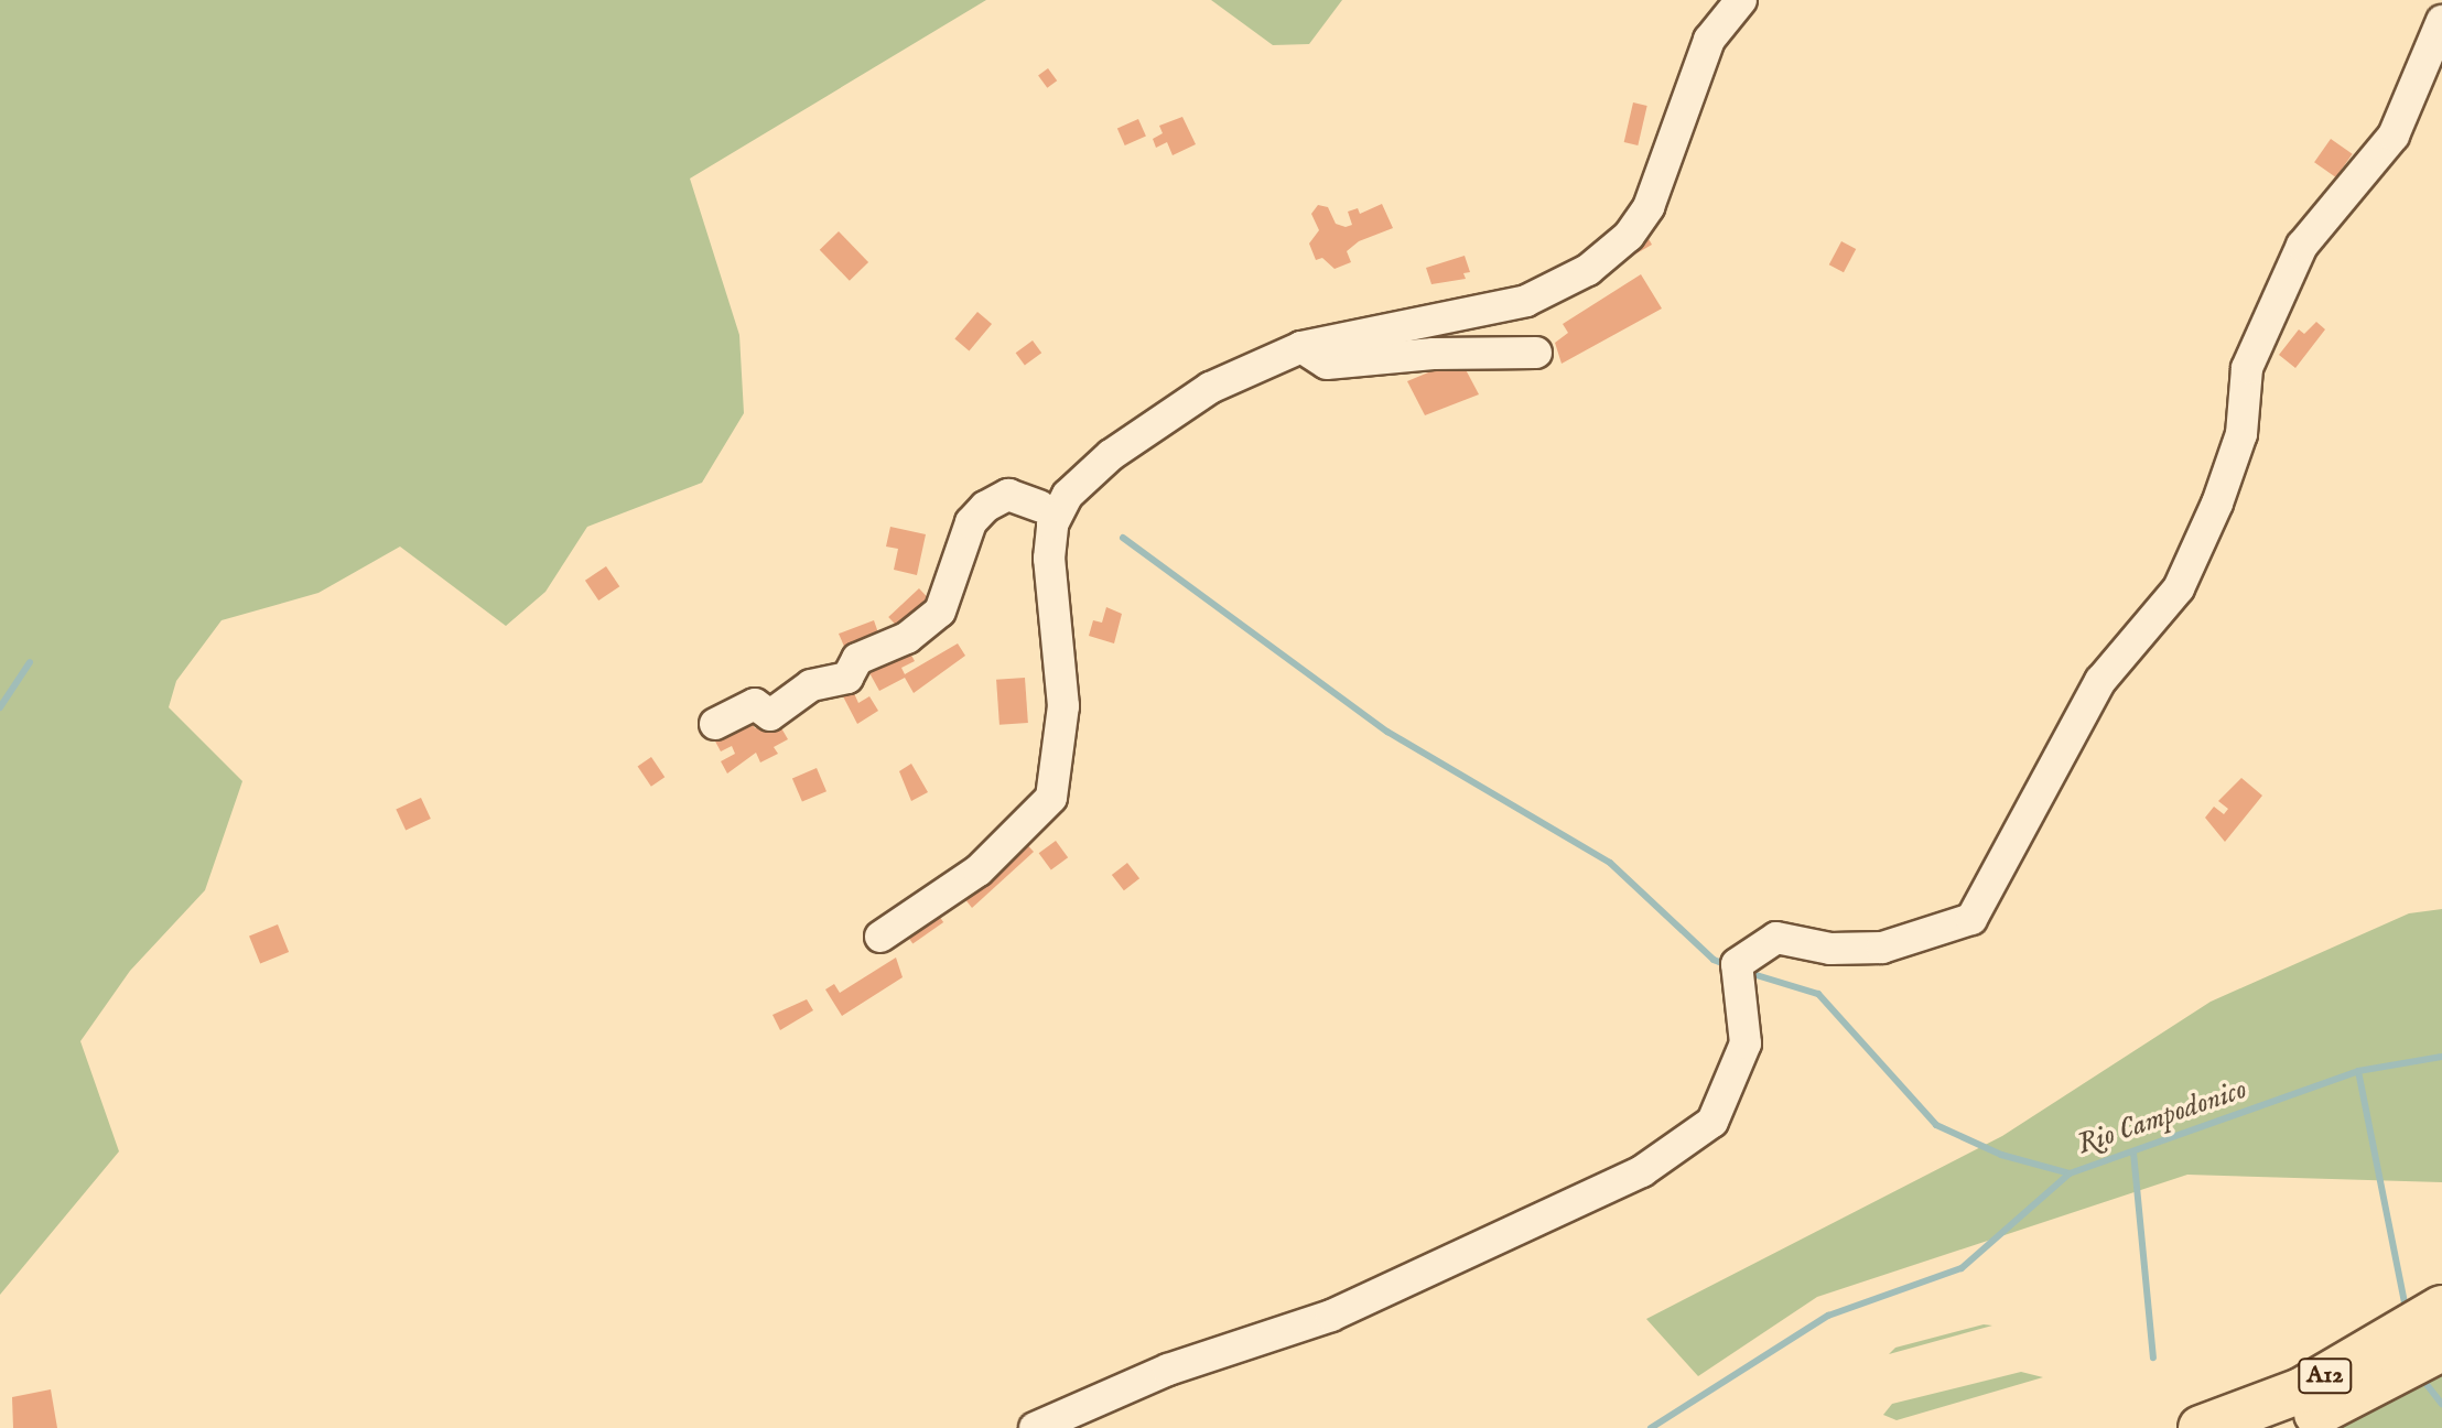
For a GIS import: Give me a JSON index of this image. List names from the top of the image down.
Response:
{
  "streets": {
    "highway": ["A12"]
  },
  "water": ["Rio Campodonico"]
}
